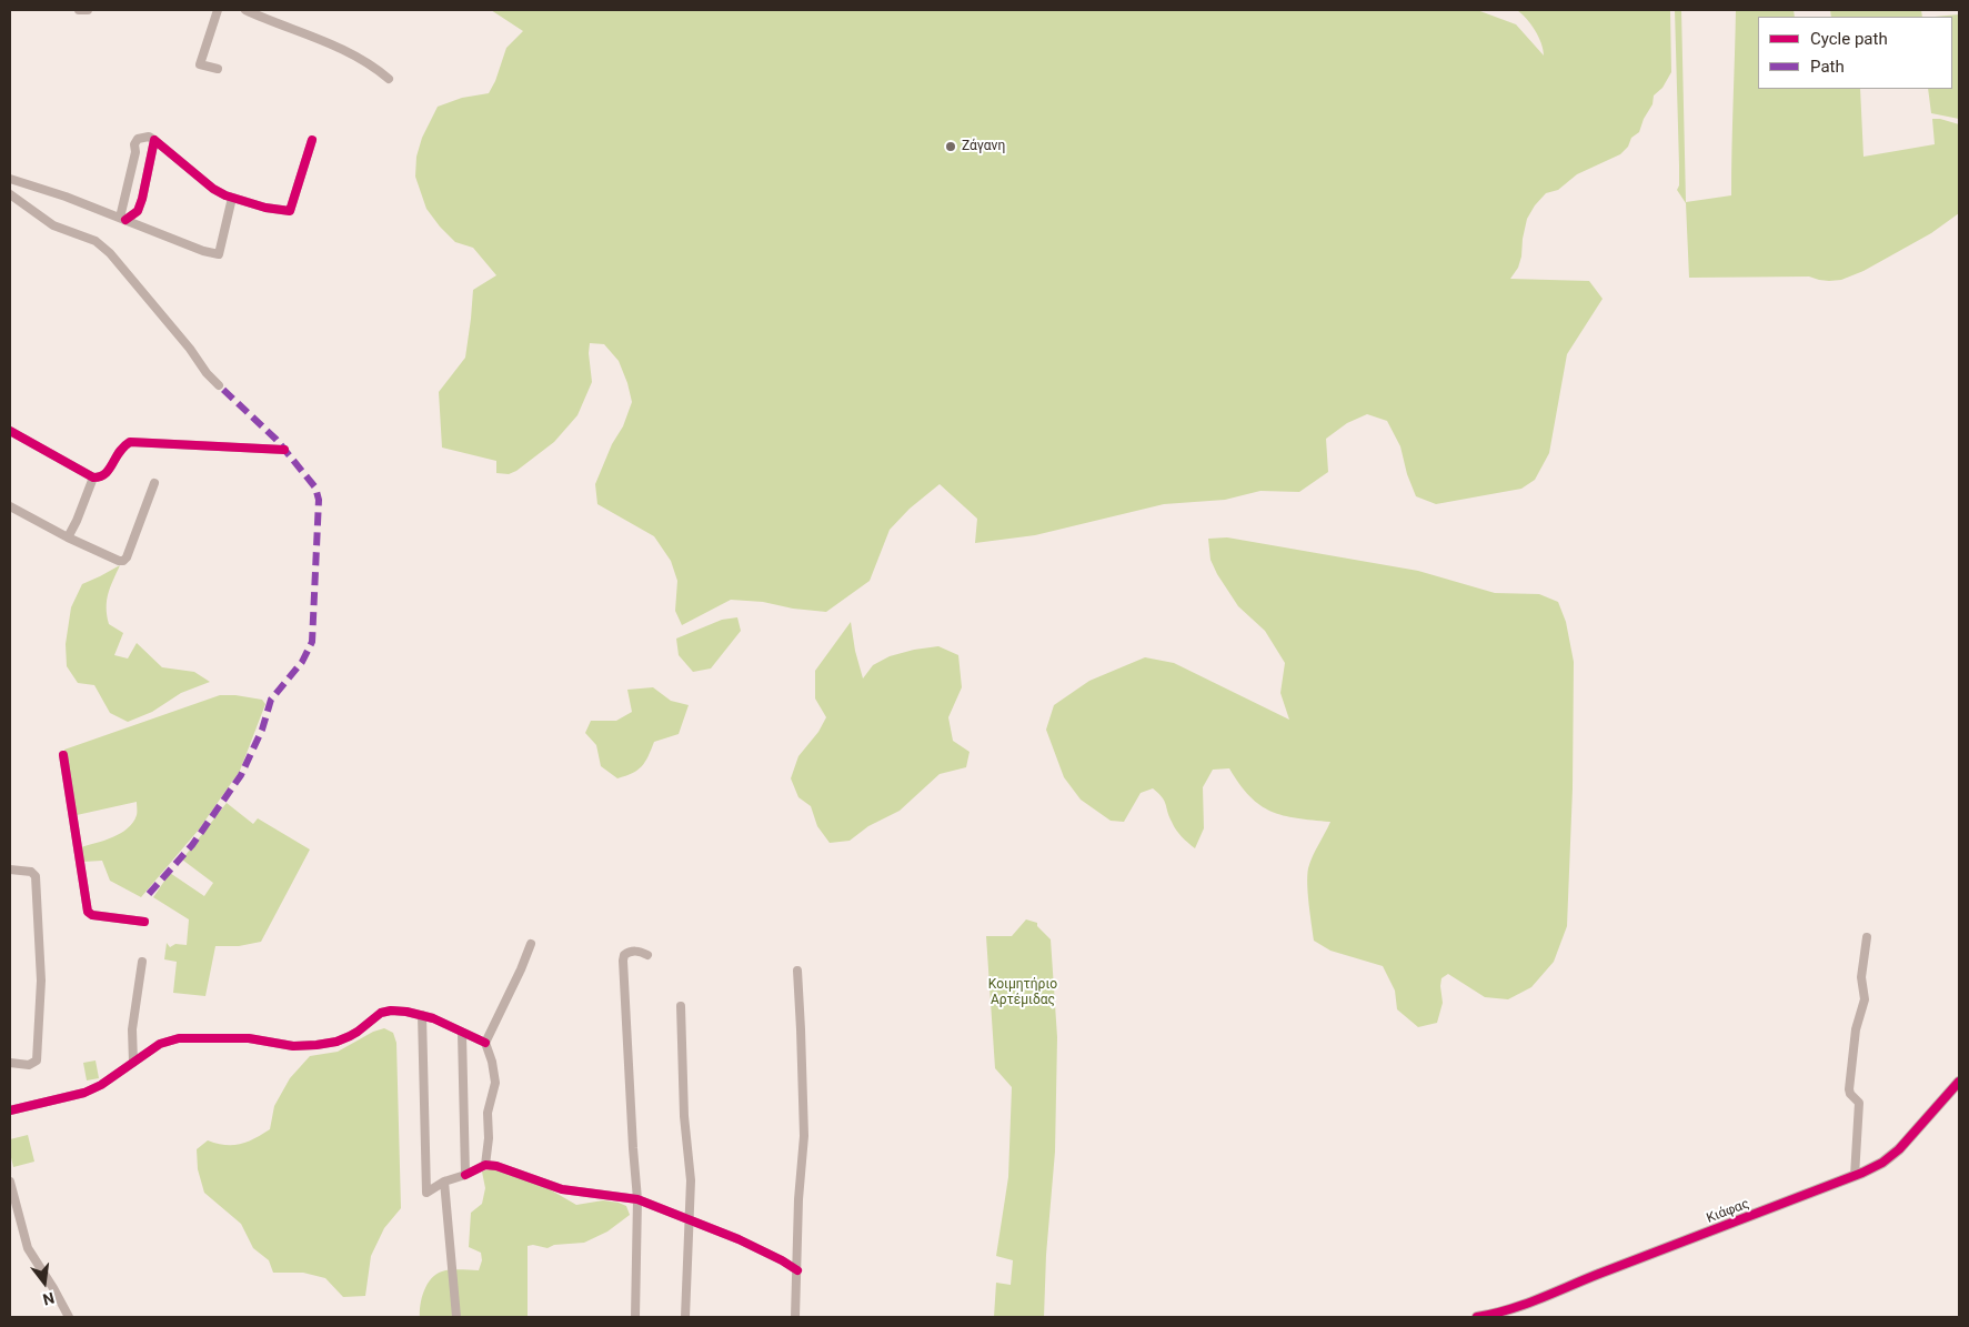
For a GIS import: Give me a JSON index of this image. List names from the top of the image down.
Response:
{
  "streets": {
    "street": ["Κιάφας"]
  },
  "parks": ["Κοιμητήριο Αρτέμιδας"],
  "places": ["Ζάγανη"],
  "legend": ["Cycle path", "Path"],
  "north": "bottom"
}
